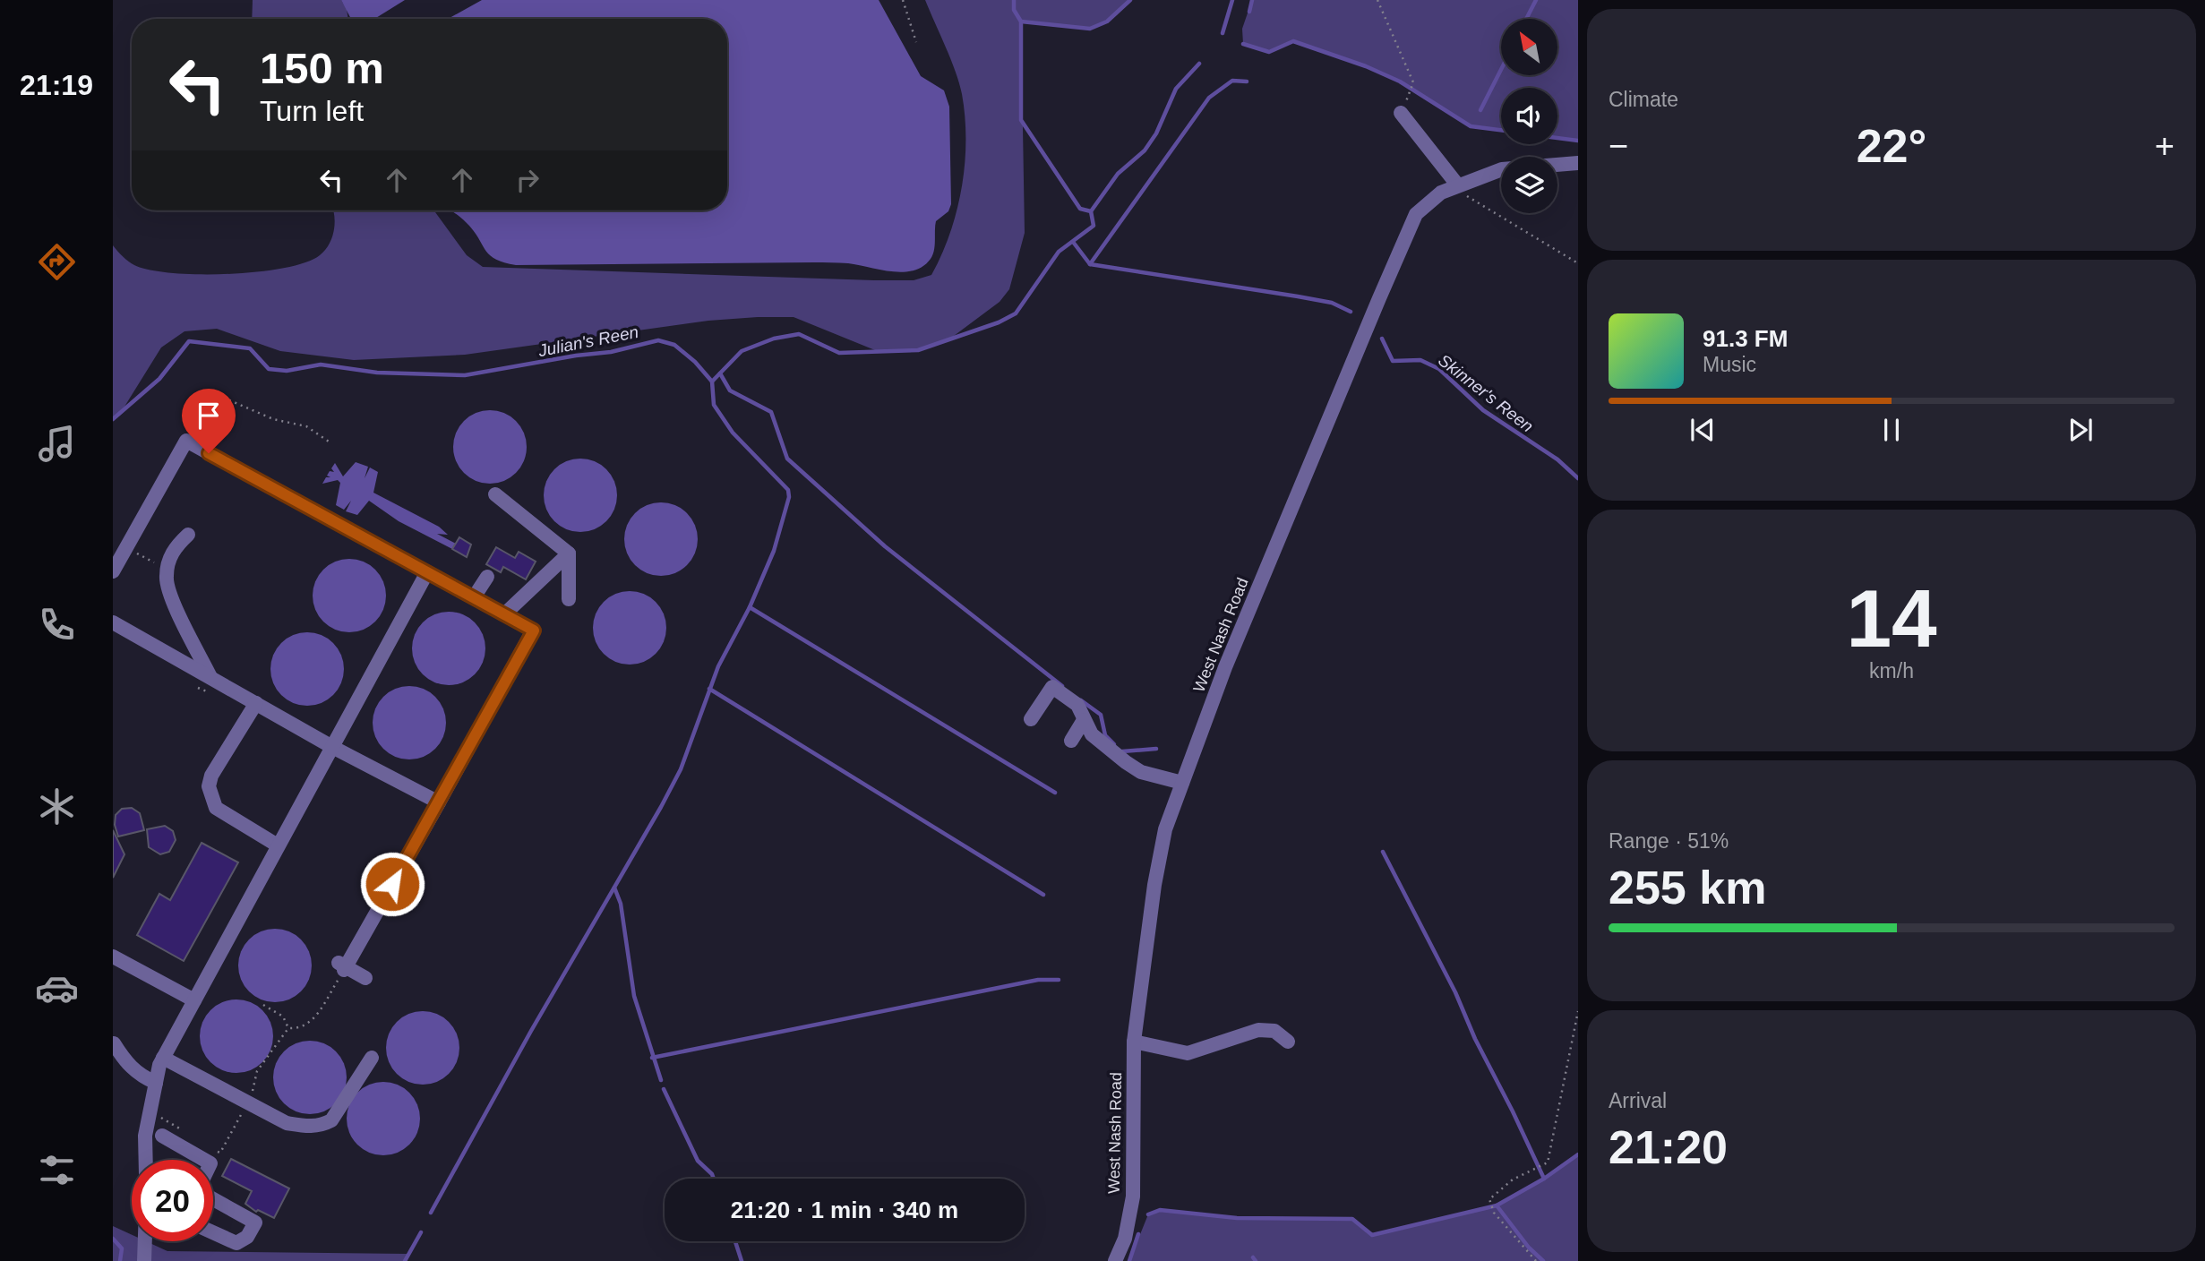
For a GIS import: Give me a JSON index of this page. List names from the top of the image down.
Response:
{
  "streets": {
    "street": ["West Nash Road"]
  },
  "water": ["Julian's Reen", "Skinner's Reen"],
  "north": "top left",
  "page": {
    "tabs": "21:19",
    "tile": [
      "Climate",
      ["14", "km/h"],
      ["Range · 51%", "255 km"],
      ["Arrival", "21:20"]
    ],
    "turn": ["150 m", "Turn left"],
    "heat": ["−", "22°", "+"],
    "song": ["91.3 FM", "Music"],
    "limit": "20",
    "trip": "21:20 · 1 min · 340 m"
  }
}
